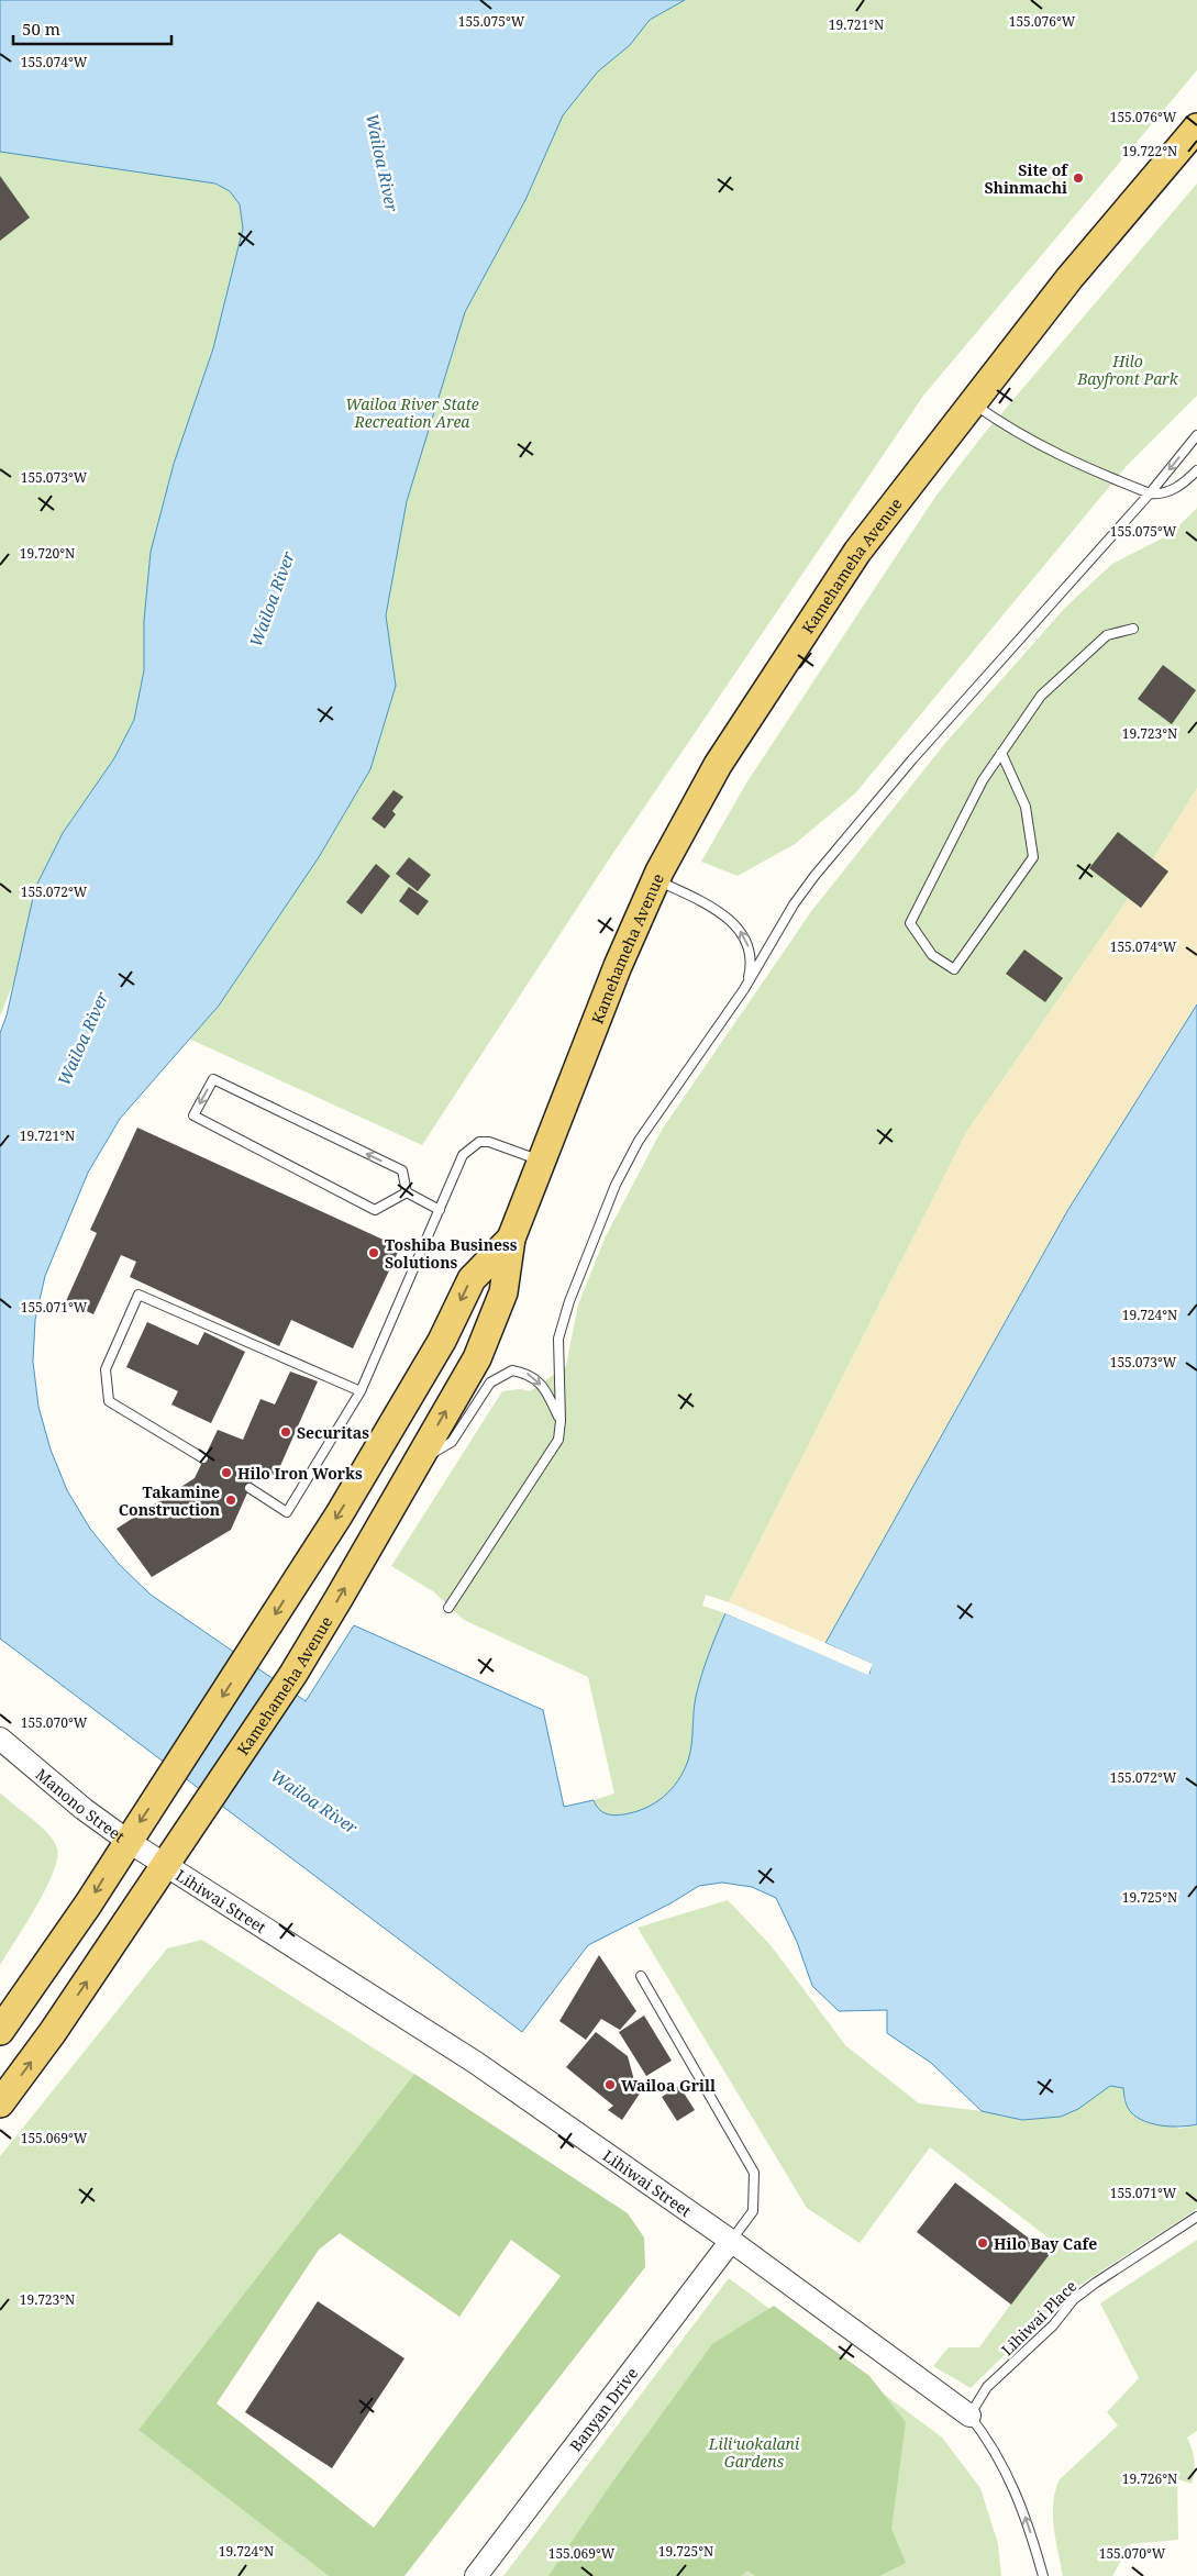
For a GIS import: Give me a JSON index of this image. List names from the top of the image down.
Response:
{
  "streets": {
    "main road": ["Kamehameha Avenue"],
    "street": ["Manono Street", "Lihiwai Street", "Banyan Drive"],
    "lane": ["Lihiwai Place"]
  },
  "crossings": [
    ["Kamehameha Avenue", "Manono Street"],
    ["Kamehameha Avenue", "Lihiwai Street"],
    ["Manono Street", "Lihiwai Street"],
    ["Lihiwai Street", "Lihiwai Place"],
    ["Lihiwai Street", "Banyan Drive"]
  ],
  "water": ["Wailoa River"],
  "parks": ["Hilo Bayfront Park", "Wailoa River State Recreation Area", "Liliʻuokalani Gardens"],
  "places": [
    "Site of Shinmachi",
    "Toshiba Business Solutions",
    "Securitas",
    "Hilo Iron Works",
    "Takamine Construction",
    "Wailoa Grill",
    "Hilo Bay Cafe"
  ],
  "scale_bar": "50 m",
  "coordinates": [
    "155.075°W",
    "155.076°W",
    "19.721°N",
    "155.074°W",
    "19.722°N",
    "155.073°W",
    "19.720°N",
    "19.723°N",
    "155.072°W",
    "155.071°W",
    "19.724°N",
    "155.070°W",
    "19.725°N",
    "155.069°W",
    "19.726°N"
  ]
}
